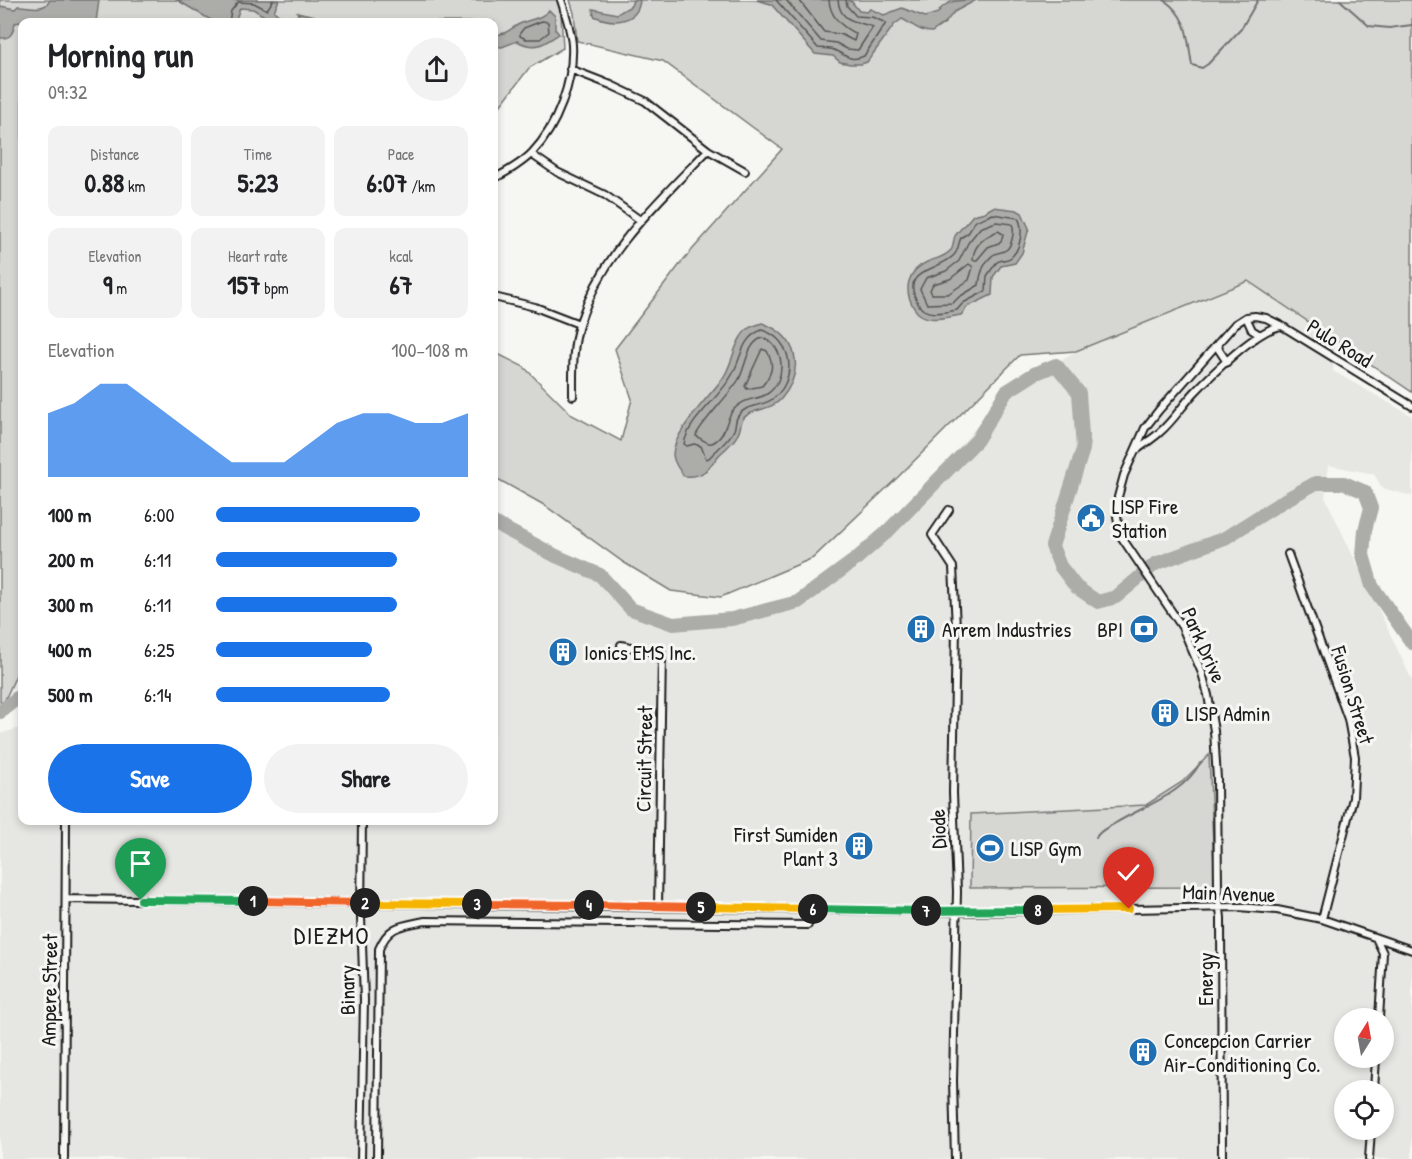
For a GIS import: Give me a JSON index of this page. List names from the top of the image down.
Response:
{
  "streets": {
    "street": [
      "Pulo Road",
      "Park Drive",
      "Fusion Street",
      "Circuit Street",
      "Diode",
      "Main Avenue",
      "Energy",
      "Ampere Street",
      "Binary"
    ]
  },
  "crossings": [
    ["Pulo Road", "Park Drive"],
    ["Park Drive", "Main Avenue"],
    ["Park Drive", "Energy"],
    ["Fusion Street", "Main Avenue"],
    ["Circuit Street", "Main Avenue"],
    ["Diode", "Main Avenue"],
    ["Main Avenue", "Energy"],
    ["Main Avenue", "Ampere Street"],
    ["Main Avenue", "Binary"]
  ],
  "districts": ["DIEZMO"],
  "places": {
    "public building": ["LISP Fire Station"],
    "building": [
      "Arrem Industries",
      "Ionics EMS Inc.",
      "LISP Admin",
      "First Sumiden Plant 3",
      "Concepcion Carrier Air-Conditioning Co."
    ],
    "bank": ["BPI"],
    "sports": ["LISP Gym"]
  },
  "north": "top",
  "page": {
    "heading": ["Morning run", "09:32"],
    "stats": [
      ["Distance", "0.88 km"],
      ["Time", "5:23"],
      ["Pace", "6:07 /km"],
      ["Elevation", "9 m"],
      ["Heart rate", "157 bpm"],
      ["kcal", "67"]
    ],
    "chart": ["Elevation", "100–108 m"],
    "list": [
      {
        "name": "100 m",
        "note": "6:00"
      },
      {
        "name": "200 m",
        "note": "6:11"
      },
      {
        "name": "300 m",
        "note": "6:11"
      },
      {
        "name": "400 m",
        "note": "6:25"
      },
      {
        "name": "500 m",
        "note": "6:14"
      }
    ],
    "buttons": ["Save", "Share"],
    "pins": [
      "1",
      "2",
      "3",
      "4",
      "5",
      "6",
      "8",
      "7"
    ]
  }
}
